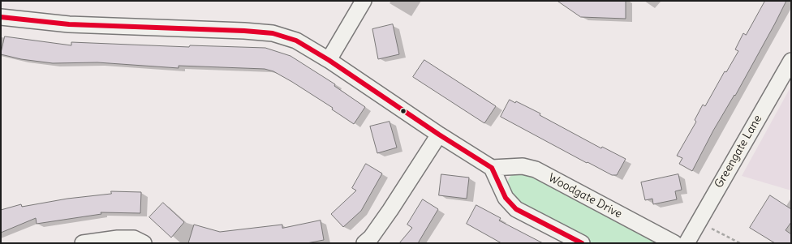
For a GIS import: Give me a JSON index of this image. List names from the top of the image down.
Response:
{
  "streets": {
    "street": ["Greengate Lane", "Woodgate Drive"]
  }
}
